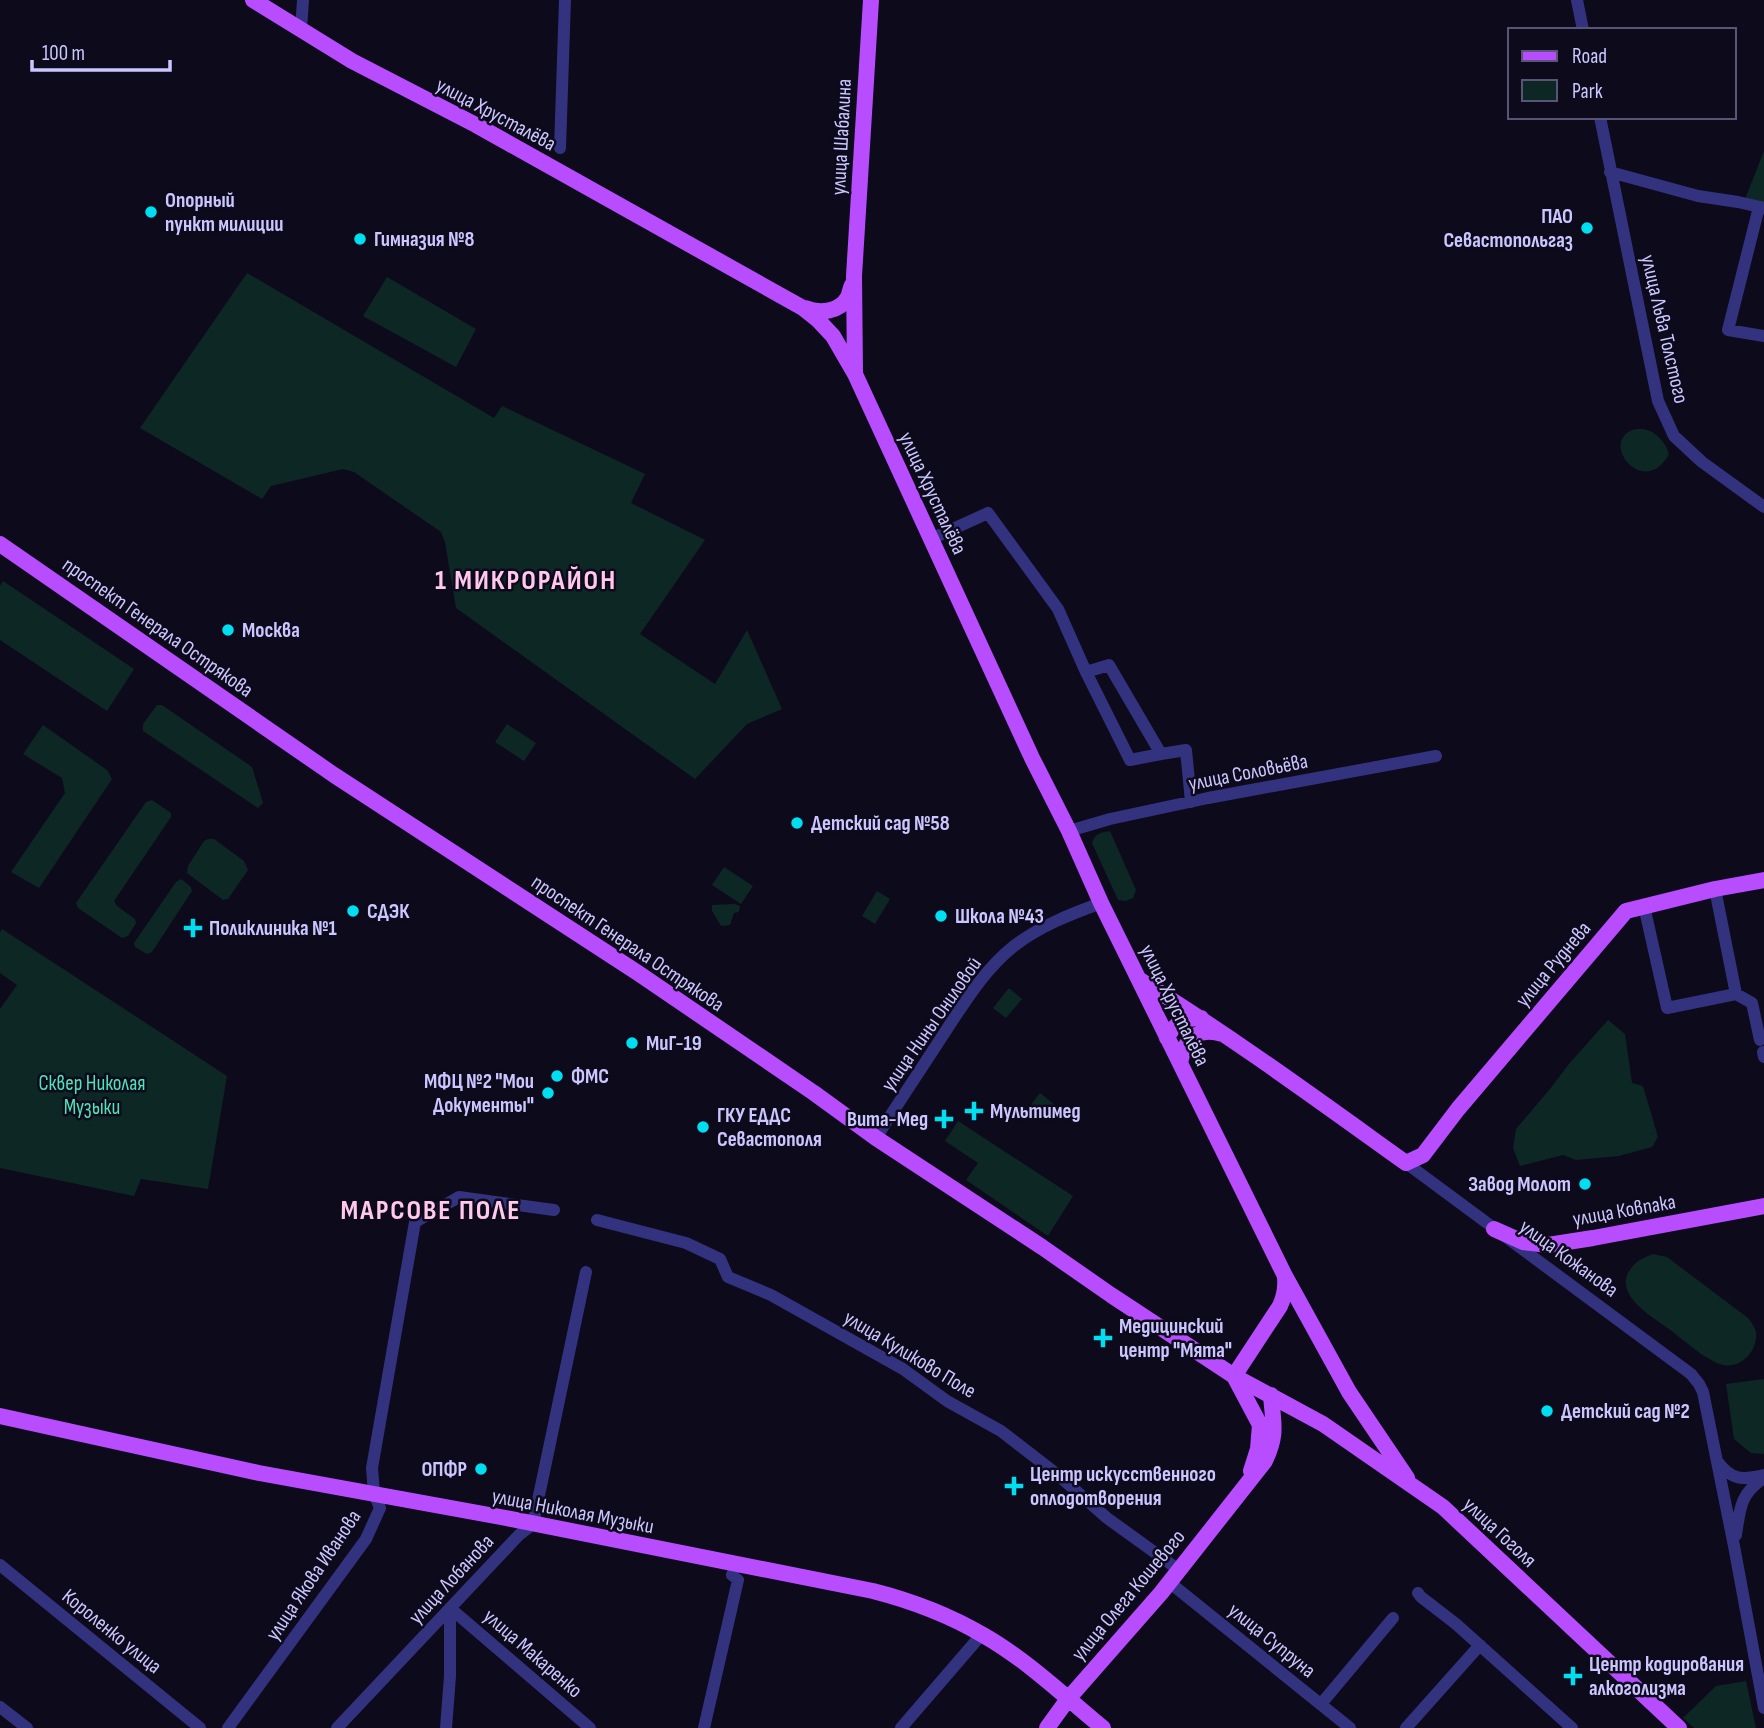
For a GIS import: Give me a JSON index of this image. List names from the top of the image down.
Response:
{
  "streets": {
    "main road": [
      "улица Хрусталёва",
      "улица Шабалина",
      "проспект Генерала Острякова",
      "улица Руднева",
      "улица Ковпака",
      "улица Кожанова",
      "улица Николая Музыки",
      "улица Гоголя",
      "улица Олега Кошевого"
    ],
    "street": [
      "улица Льва Толстого",
      "улица Соловьёва",
      "улица Нины Ониловой",
      "улица Куликово Поле",
      "улица Якова Иванова",
      "улица Лобанова",
      "Короленко улица",
      "улица Супруна",
      "улица Макаренко"
    ]
  },
  "crossings": [
    ["улица Хрусталёва", "улица Шабалина"],
    ["улица Хрусталёва", "улица Соловьёва"],
    ["улица Хрусталёва", "улица Нины Ониловой"],
    ["улица Хрусталёва", "улица Кожанова"],
    ["улица Хрусталёва", "улица Гоголя"],
    ["проспект Генерала Острякова", "улица Нины Ониловой"],
    ["проспект Генерала Острякова", "улица Гоголя"],
    ["проспект Генерала Острякова", "улица Олега Кошевого"],
    ["улица Руднева", "улица Кожанова"],
    ["улица Ковпака", "улица Кожанова"],
    ["улица Куликово Поле", "улица Олега Кошевого"],
    ["улица Куликово Поле", "улица Супруна"],
    ["улица Николая Музыки", "улица Якова Иванова"],
    ["улица Николая Музыки", "улица Лобанова"],
    ["улица Николая Музыки", "улица Олега Кошевого"],
    ["улица Гоголя", "улица Олега Кошевого"],
    ["улица Лобанова", "улица Макаренко"],
    ["улица Олега Кошевого", "улица Супруна"]
  ],
  "districts": ["1 МИКРОРАЙОН", "МАРСОВЕ ПОЛЕ"],
  "parks": ["Сквер Николая Музыки"],
  "places": {
    "other": [
      "Опорный пункт милиции",
      "ПАО Севастопольгаз",
      "Гимназия №8",
      "Москва",
      "Детский сад №58",
      "СДЭК",
      "Школа №43",
      "МиГ-19",
      "ФМС",
      "МФЦ №2 \"Мои Документы\"",
      "ГКУ ЕДДС Севастополя",
      "Завод Молот",
      "Детский сад №2",
      "ОПФР"
    ],
    "health": [
      "Поликлиника №1",
      "Мультимед",
      "Вита-Мед",
      "Медицинский центр \"Мята\"",
      "Центр искусственного оплодотворения",
      "Центр кодирования алкоголизма"
    ]
  },
  "legend": ["Road", "Park"],
  "scale_bar": "100 m"
}
